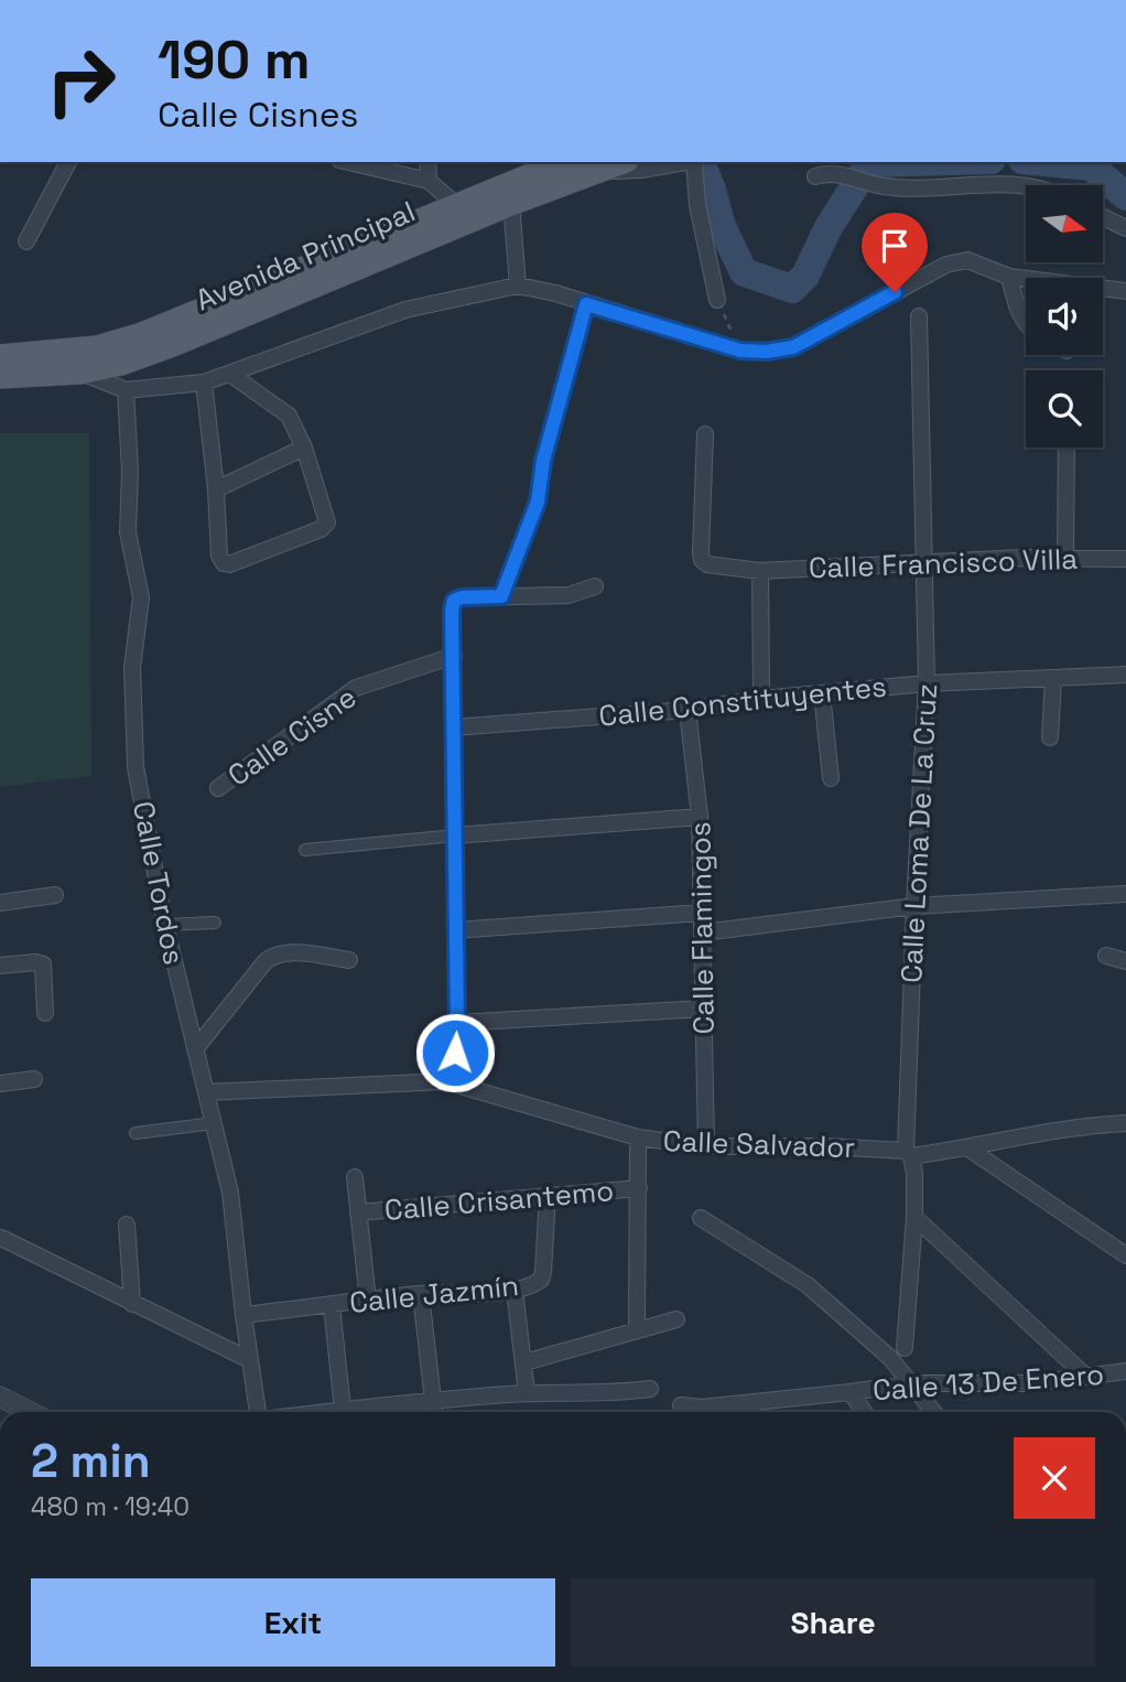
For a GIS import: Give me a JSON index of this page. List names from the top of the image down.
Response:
{
  "streets": {
    "main road": ["Avenida Principal"],
    "street": [
      "Calle Francisco Villa",
      "Calle Constituyentes",
      "Calle Cisne",
      "Calle Loma De La Cruz",
      "Calle Tordos",
      "Calle Flamingos",
      "Calle Salvador",
      "Calle Crisantemo",
      "Calle Jazmín",
      "Calle 13 De Enero"
    ]
  },
  "crossings": [
    ["Calle Francisco Villa", "Calle Loma De La Cruz"],
    ["Calle Constituyentes", "Calle Loma De La Cruz"],
    ["Calle Constituyentes", "Calle Flamingos"],
    ["Calle Loma De La Cruz", "Calle Salvador"],
    ["Calle Tordos", "Calle Salvador"],
    ["Calle Tordos", "Calle Jazmín"],
    ["Calle Flamingos", "Calle Salvador"],
    ["Calle Crisantemo", "Calle Jazmín"]
  ],
  "north": "right",
  "page": {
    "turn": ["190 m", "Calle Cisnes"],
    "heading": ["2 min", "480 m · 19:40"],
    "buttons": ["Exit", "Share"]
  }
}
